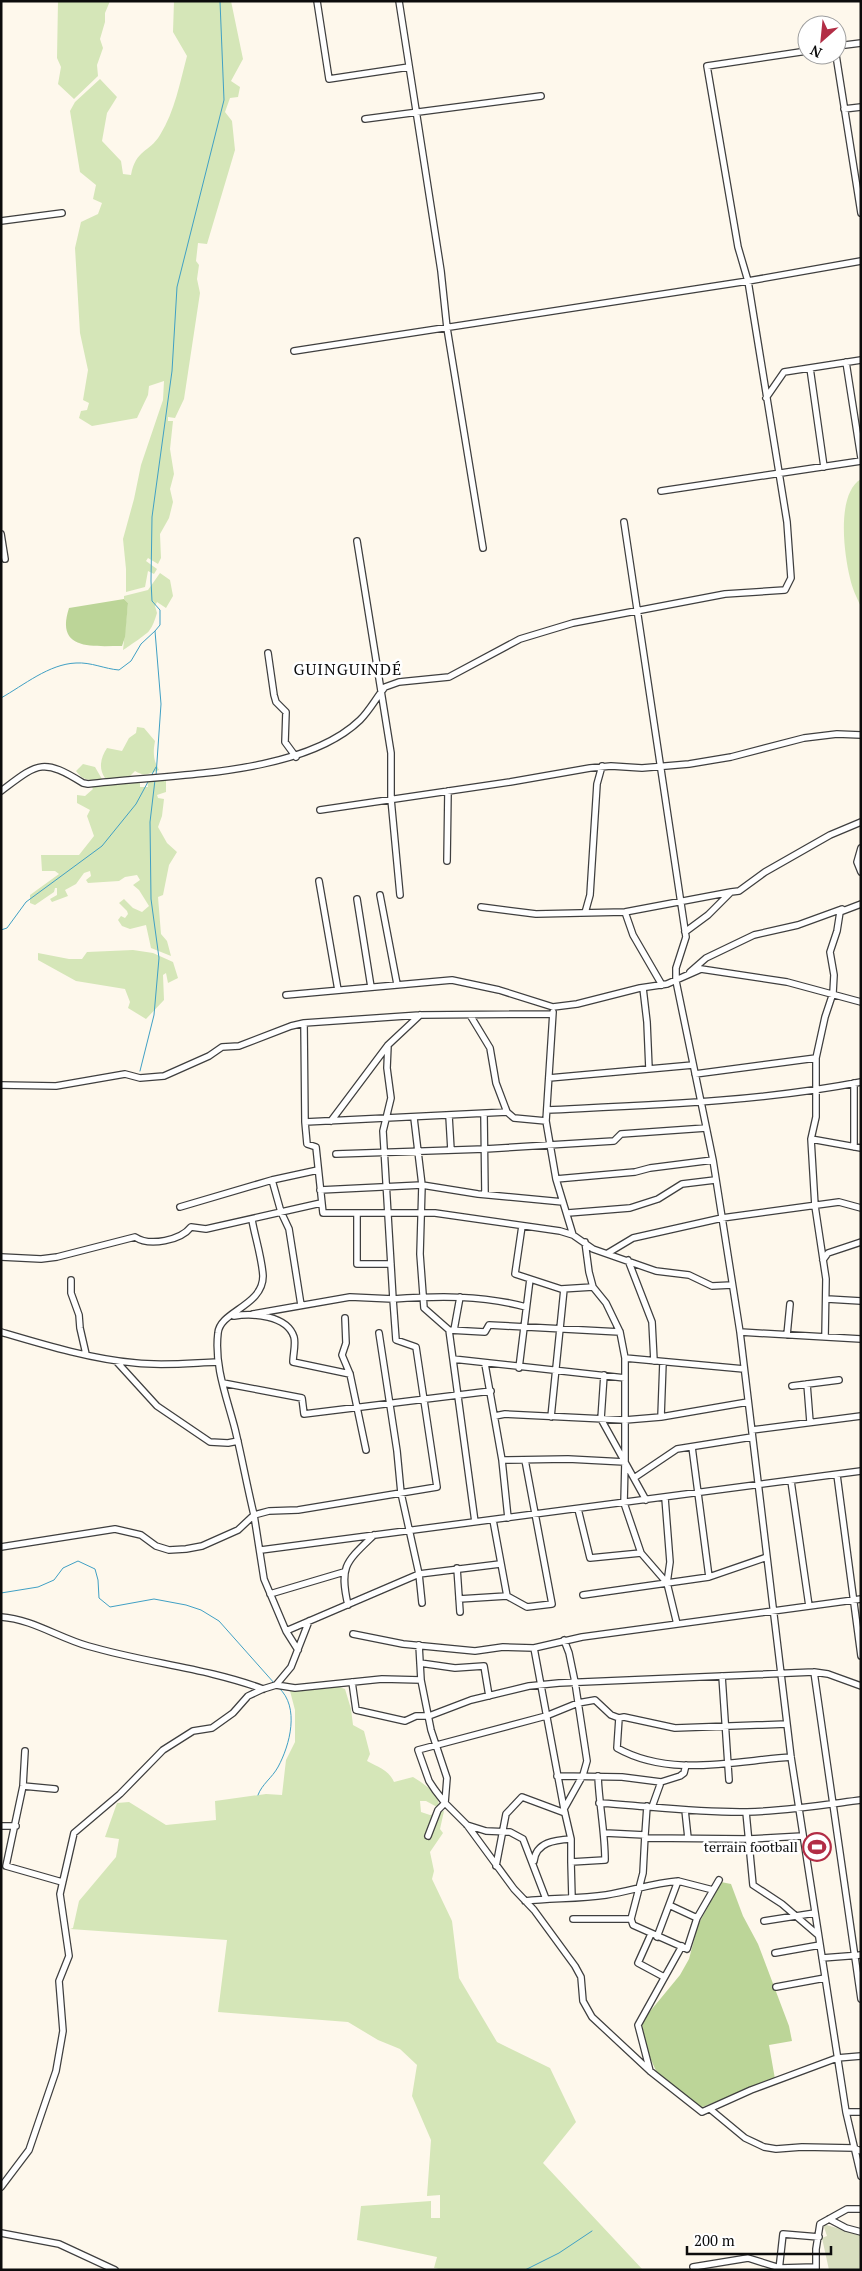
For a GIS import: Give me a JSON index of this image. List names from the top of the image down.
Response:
{
  "districts": ["GUINGUINDÉ"],
  "places": {
    "sports": ["terrain football"]
  },
  "scale_bar": "200 m",
  "north": "bottom left"
}
